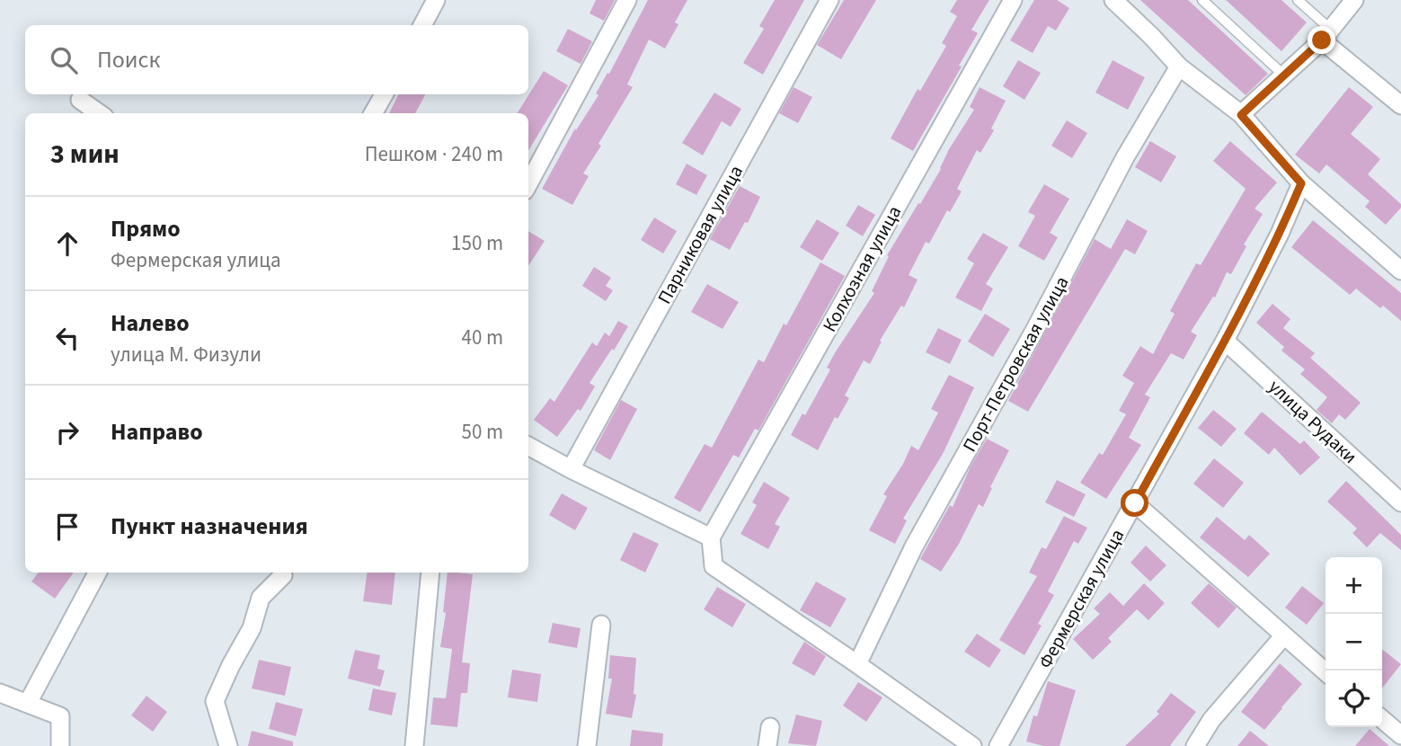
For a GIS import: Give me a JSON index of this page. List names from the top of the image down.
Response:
{
  "streets": {
    "street": [
      "Парниковая улица",
      "Колхозная улица",
      "Порт-Петровская улица",
      "улица Рудаки",
      "Фермерская улица"
    ]
  },
  "crossings": [
    ["улица Рудаки", "Фермерская улица"]
  ],
  "page": {
    "search": "Поиск",
    "heading": ["3 мин", "Пешком · 240 m"],
    "list": [
      ["Прямо", "Фермерская улица", "150 m"],
      ["Налево", "улица М. Физули", "40 m"],
      ["Направо", "50 m"],
      "Пункт назначения"
    ],
    "map_buttons": ["+", "−"]
  }
}
